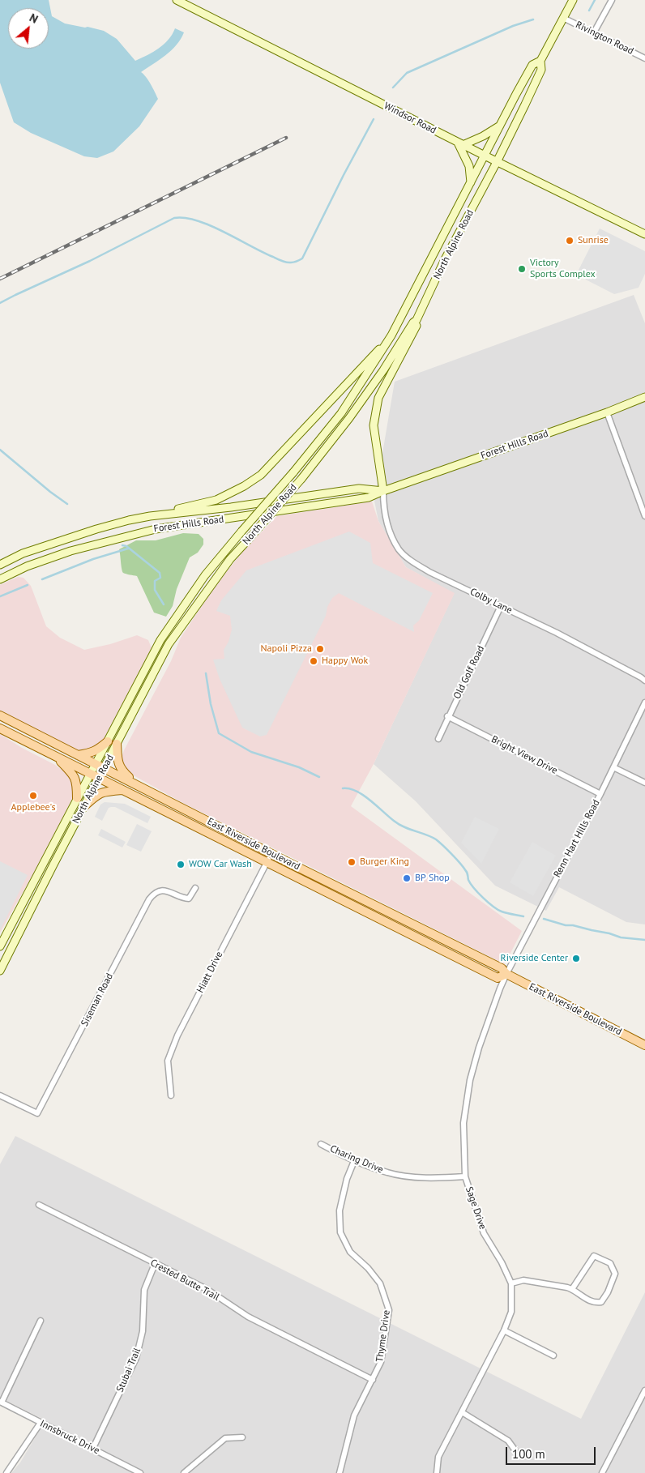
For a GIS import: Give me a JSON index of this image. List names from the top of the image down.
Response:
{
  "streets": {
    "main road": [
      "Windsor Road",
      "North Alpine Road",
      "Forest Hills Road",
      "East Riverside Boulevard"
    ],
    "street": [
      "Rivington Road",
      "Colby Lane",
      "Old Golf Road",
      "Bright View Drive",
      "Renn Hart Hills Road",
      "Hiatt Drive",
      "Siseman Road",
      "Charing Drive",
      "Sage Drive",
      "Crested Butte Trail",
      "Thyme Drive",
      "Stubai Trail",
      "Innsbruck Drive"
    ]
  },
  "crossings": [
    ["Rivington Road", "North Alpine Road"],
    ["Windsor Road", "North Alpine Road"],
    ["North Alpine Road", "East Riverside Boulevard"],
    ["Forest Hills Road", "Colby Lane"],
    ["Colby Lane", "Old Golf Road"],
    ["Old Golf Road", "Bright View Drive"],
    ["Bright View Drive", "Renn Hart Hills Road"],
    ["Renn Hart Hills Road", "East Riverside Boulevard"],
    ["Renn Hart Hills Road", "Sage Drive"],
    ["East Riverside Boulevard", "Hiatt Drive"],
    ["East Riverside Boulevard", "Sage Drive"],
    ["Charing Drive", "Sage Drive"],
    ["Charing Drive", "Thyme Drive"],
    ["Crested Butte Trail", "Thyme Drive"],
    ["Crested Butte Trail", "Stubai Trail"],
    ["Stubai Trail", "Innsbruck Drive"]
  ],
  "places": [
    "Sunrise",
    "Victory Sports Complex",
    "Napoli Pizza",
    "Happy Wok",
    "Applebee's",
    "Burger King",
    "WOW Car Wash",
    "BP Shop",
    "Riverside Center"
  ],
  "scale_bar": "100 m",
  "north": "top right"
}
